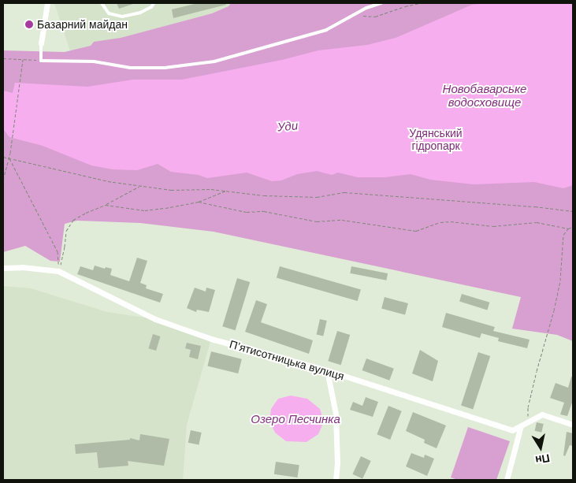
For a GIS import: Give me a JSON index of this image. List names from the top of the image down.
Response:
{
  "streets": {
    "street": ["П’ятисотницька вулиця"]
  },
  "water": ["Новобаварське водосховище", "Уди", "Озеро Песчинка"],
  "parks": ["Удянський гідропарк"],
  "places": ["Базарний майдан"],
  "north": "bottom"
}
